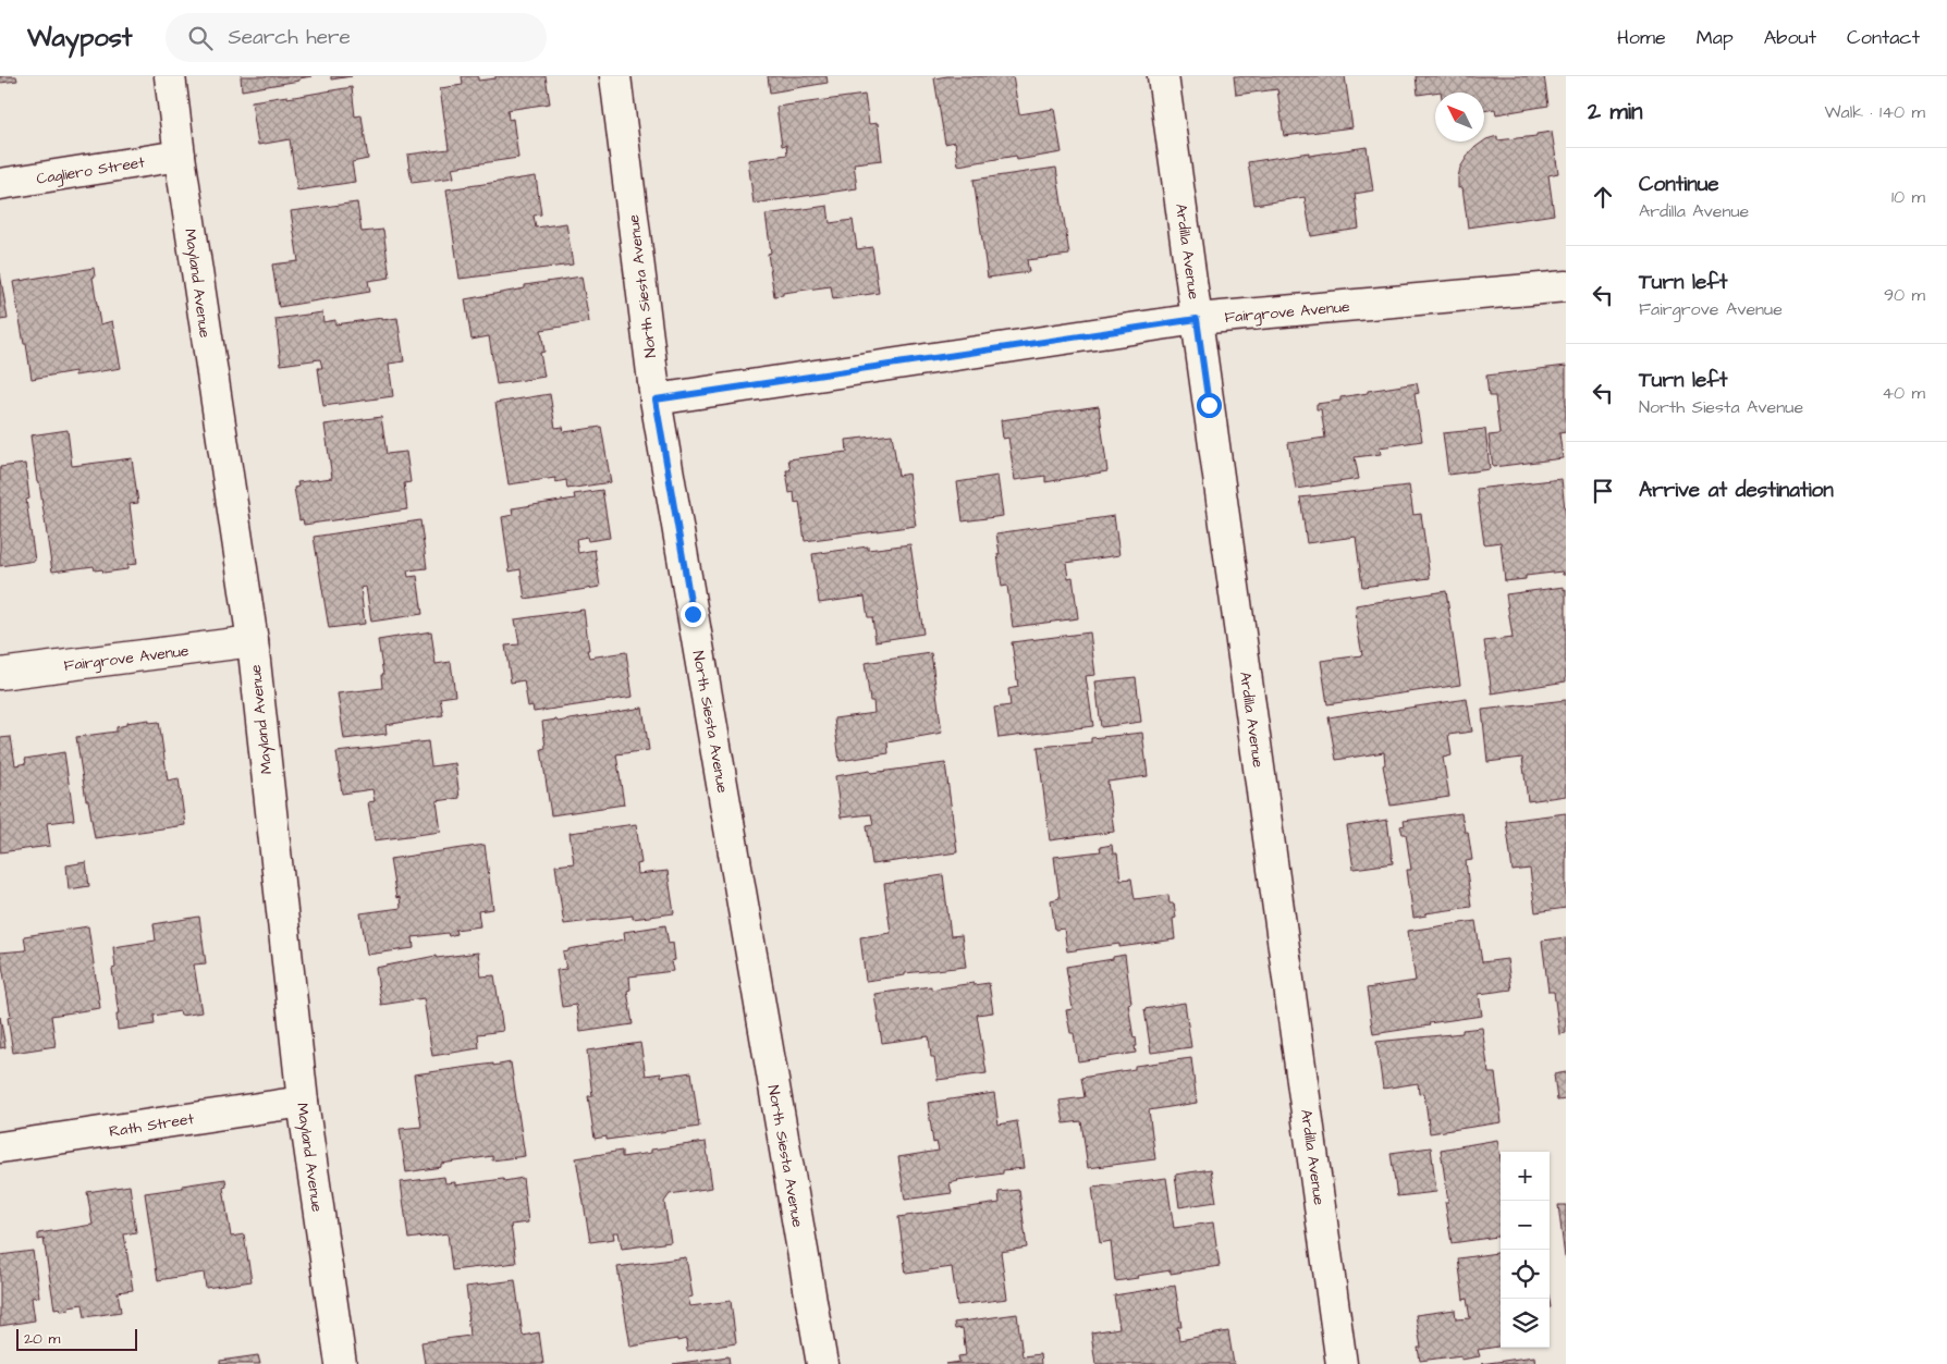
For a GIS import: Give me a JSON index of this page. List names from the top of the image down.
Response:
{
  "streets": {
    "street": [
      "Cagliero Street",
      "Ardilla Avenue",
      "Mayland Avenue",
      "North Siesta Avenue",
      "Fairgrove Avenue",
      "Rath Street"
    ]
  },
  "crossings": [
    ["Cagliero Street", "Mayland Avenue"],
    ["Ardilla Avenue", "Fairgrove Avenue"],
    ["Mayland Avenue", "Fairgrove Avenue"],
    ["Mayland Avenue", "Rath Street"],
    ["North Siesta Avenue", "Fairgrove Avenue"]
  ],
  "scale_bar": "20 m",
  "north": "top left",
  "page": {
    "header": "Waypost",
    "search": "Search here",
    "nav": [
      "Home",
      "Map",
      "About",
      "Contact"
    ],
    "heading": ["2 min", "Walk · 140 m"],
    "list": [
      ["Continue", "Ardilla Avenue", "10 m"],
      ["Turn left", "Fairgrove Avenue", "90 m"],
      ["Turn left", "North Siesta Avenue", "40 m"],
      "Arrive at destination"
    ],
    "map_buttons": ["+", "−"],
    "scale": "20 m"
  }
}
